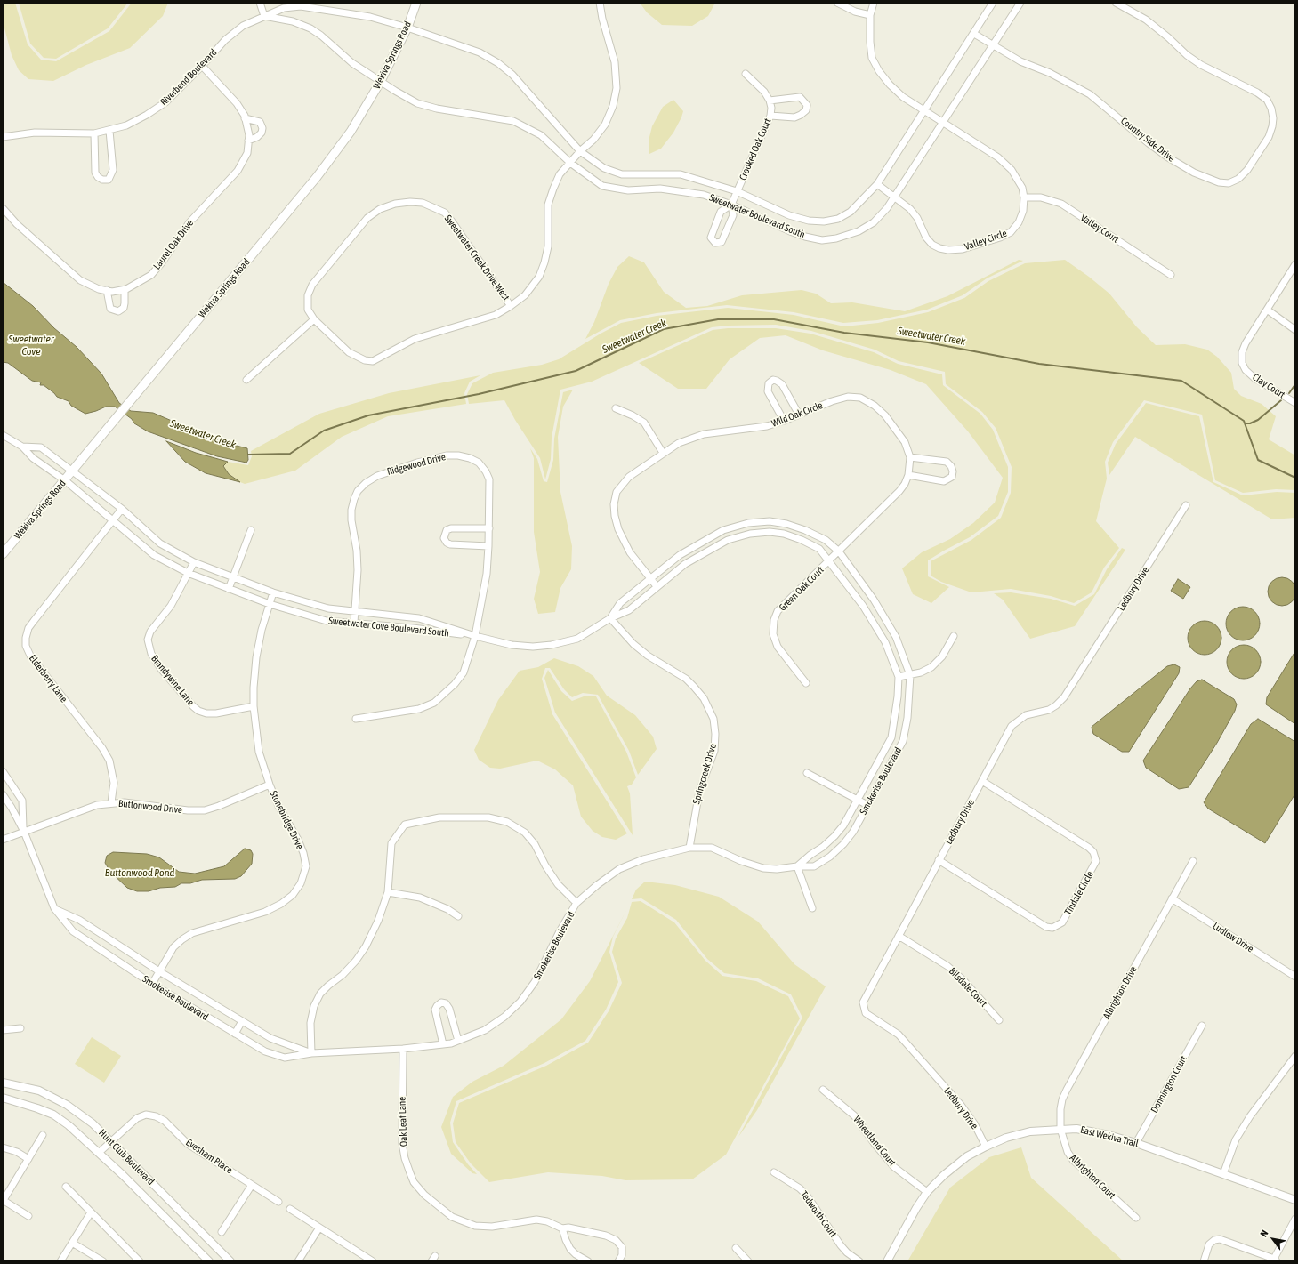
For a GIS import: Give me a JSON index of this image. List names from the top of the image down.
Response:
{
  "streets": {
    "main road": ["Wekiva Springs Road"],
    "street": [
      "Riverbend Boulevard",
      "Country Side Drive",
      "Crooked Oak Court",
      "Sweetwater Boulevard South",
      "Valley Court",
      "Valley Circle",
      "Laurel Oak Drive",
      "Sweetwater Creek Drive West",
      "Clay Court",
      "Wild Oak Circle",
      "Ridgewood Drive",
      "Green Oak Court",
      "Ledbury Drive",
      "Sweetwater Cove Boulevard South",
      "Elderberry Lane",
      "Brandywine Lane",
      "Springcreek Drive",
      "Smokerise Boulevard",
      "Buttonwood Drive",
      "Stonebridge Drive",
      "Tindale Circle",
      "Ludlow Drive",
      "Bilsdale Court",
      "Albrighton Drive",
      "Donnington Court",
      "Oak Leaf Lane",
      "East Wekiva Trail",
      "Wheatland Court",
      "Evesham Place",
      "Hunt Club Boulevard",
      "Albrighton Court",
      "Tedworth Court"
    ]
  },
  "crossings": [
    ["Wekiva Springs Road", "Riverbend Boulevard"],
    ["Wekiva Springs Road", "Sweetwater Boulevard South"],
    ["Wekiva Springs Road", "Sweetwater Cove Boulevard South"],
    ["Riverbend Boulevard", "Sweetwater Boulevard South"],
    ["Riverbend Boulevard", "Laurel Oak Drive"],
    ["Country Side Drive", "Sweetwater Boulevard South"],
    ["Crooked Oak Court", "Sweetwater Boulevard South"],
    ["Sweetwater Boulevard South", "Valley Court"],
    ["Sweetwater Boulevard South", "Valley Circle"],
    ["Sweetwater Boulevard South", "Sweetwater Creek Drive West"],
    ["Valley Court", "Valley Circle"],
    ["Wild Oak Circle", "Green Oak Court"],
    ["Wild Oak Circle", "Sweetwater Cove Boulevard South"],
    ["Wild Oak Circle", "Smokerise Boulevard"],
    ["Ridgewood Drive", "Sweetwater Cove Boulevard South"],
    ["Green Oak Court", "Sweetwater Cove Boulevard South"],
    ["Green Oak Court", "Smokerise Boulevard"],
    ["Ledbury Drive", "Tindale Circle"],
    ["Ledbury Drive", "Bilsdale Court"],
    ["Ledbury Drive", "East Wekiva Trail"],
    ["Sweetwater Cove Boulevard South", "Elderberry Lane"],
    ["Sweetwater Cove Boulevard South", "Brandywine Lane"],
    ["Sweetwater Cove Boulevard South", "Springcreek Drive"],
    ["Sweetwater Cove Boulevard South", "Smokerise Boulevard"],
    ["Sweetwater Cove Boulevard South", "Stonebridge Drive"],
    ["Elderberry Lane", "Buttonwood Drive"],
    ["Brandywine Lane", "Stonebridge Drive"],
    ["Springcreek Drive", "Smokerise Boulevard"],
    ["Smokerise Boulevard", "Buttonwood Drive"],
    ["Smokerise Boulevard", "Stonebridge Drive"],
    ["Smokerise Boulevard", "Oak Leaf Lane"],
    ["Buttonwood Drive", "Stonebridge Drive"],
    ["Ludlow Drive", "Albrighton Drive"],
    ["Albrighton Drive", "East Wekiva Trail"],
    ["Albrighton Drive", "Albrighton Court"],
    ["Donnington Court", "East Wekiva Trail"],
    ["East Wekiva Trail", "Wheatland Court"],
    ["East Wekiva Trail", "Albrighton Court"],
    ["Evesham Place", "Hunt Club Boulevard"]
  ],
  "water": ["Sweetwater Creek", "Sweetwater Cove", "Buttonwood Pond"],
  "north": "top left"
}
